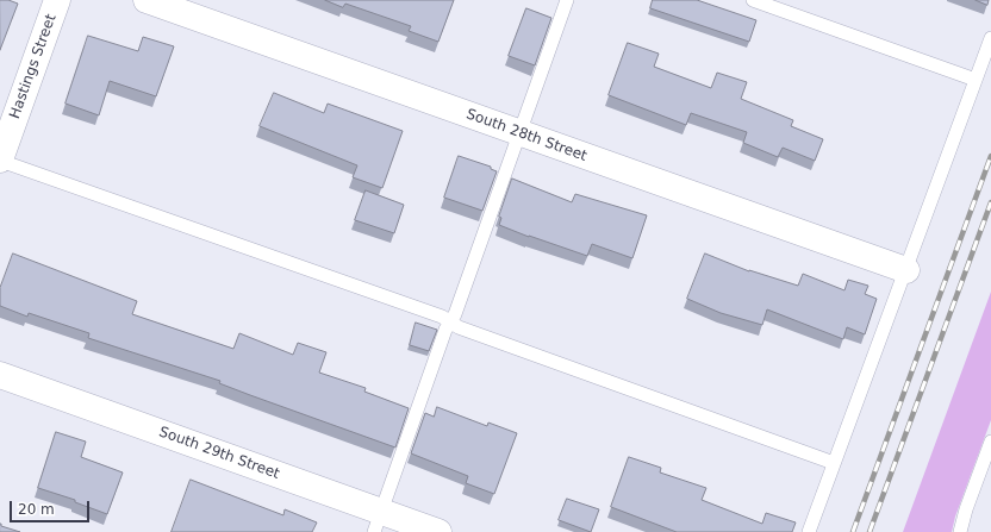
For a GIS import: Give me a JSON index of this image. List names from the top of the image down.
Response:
{
  "streets": {
    "street": ["Hastings Street", "South 28th Street", "South 29th Street"]
  },
  "scale_bar": "20 m"
}
